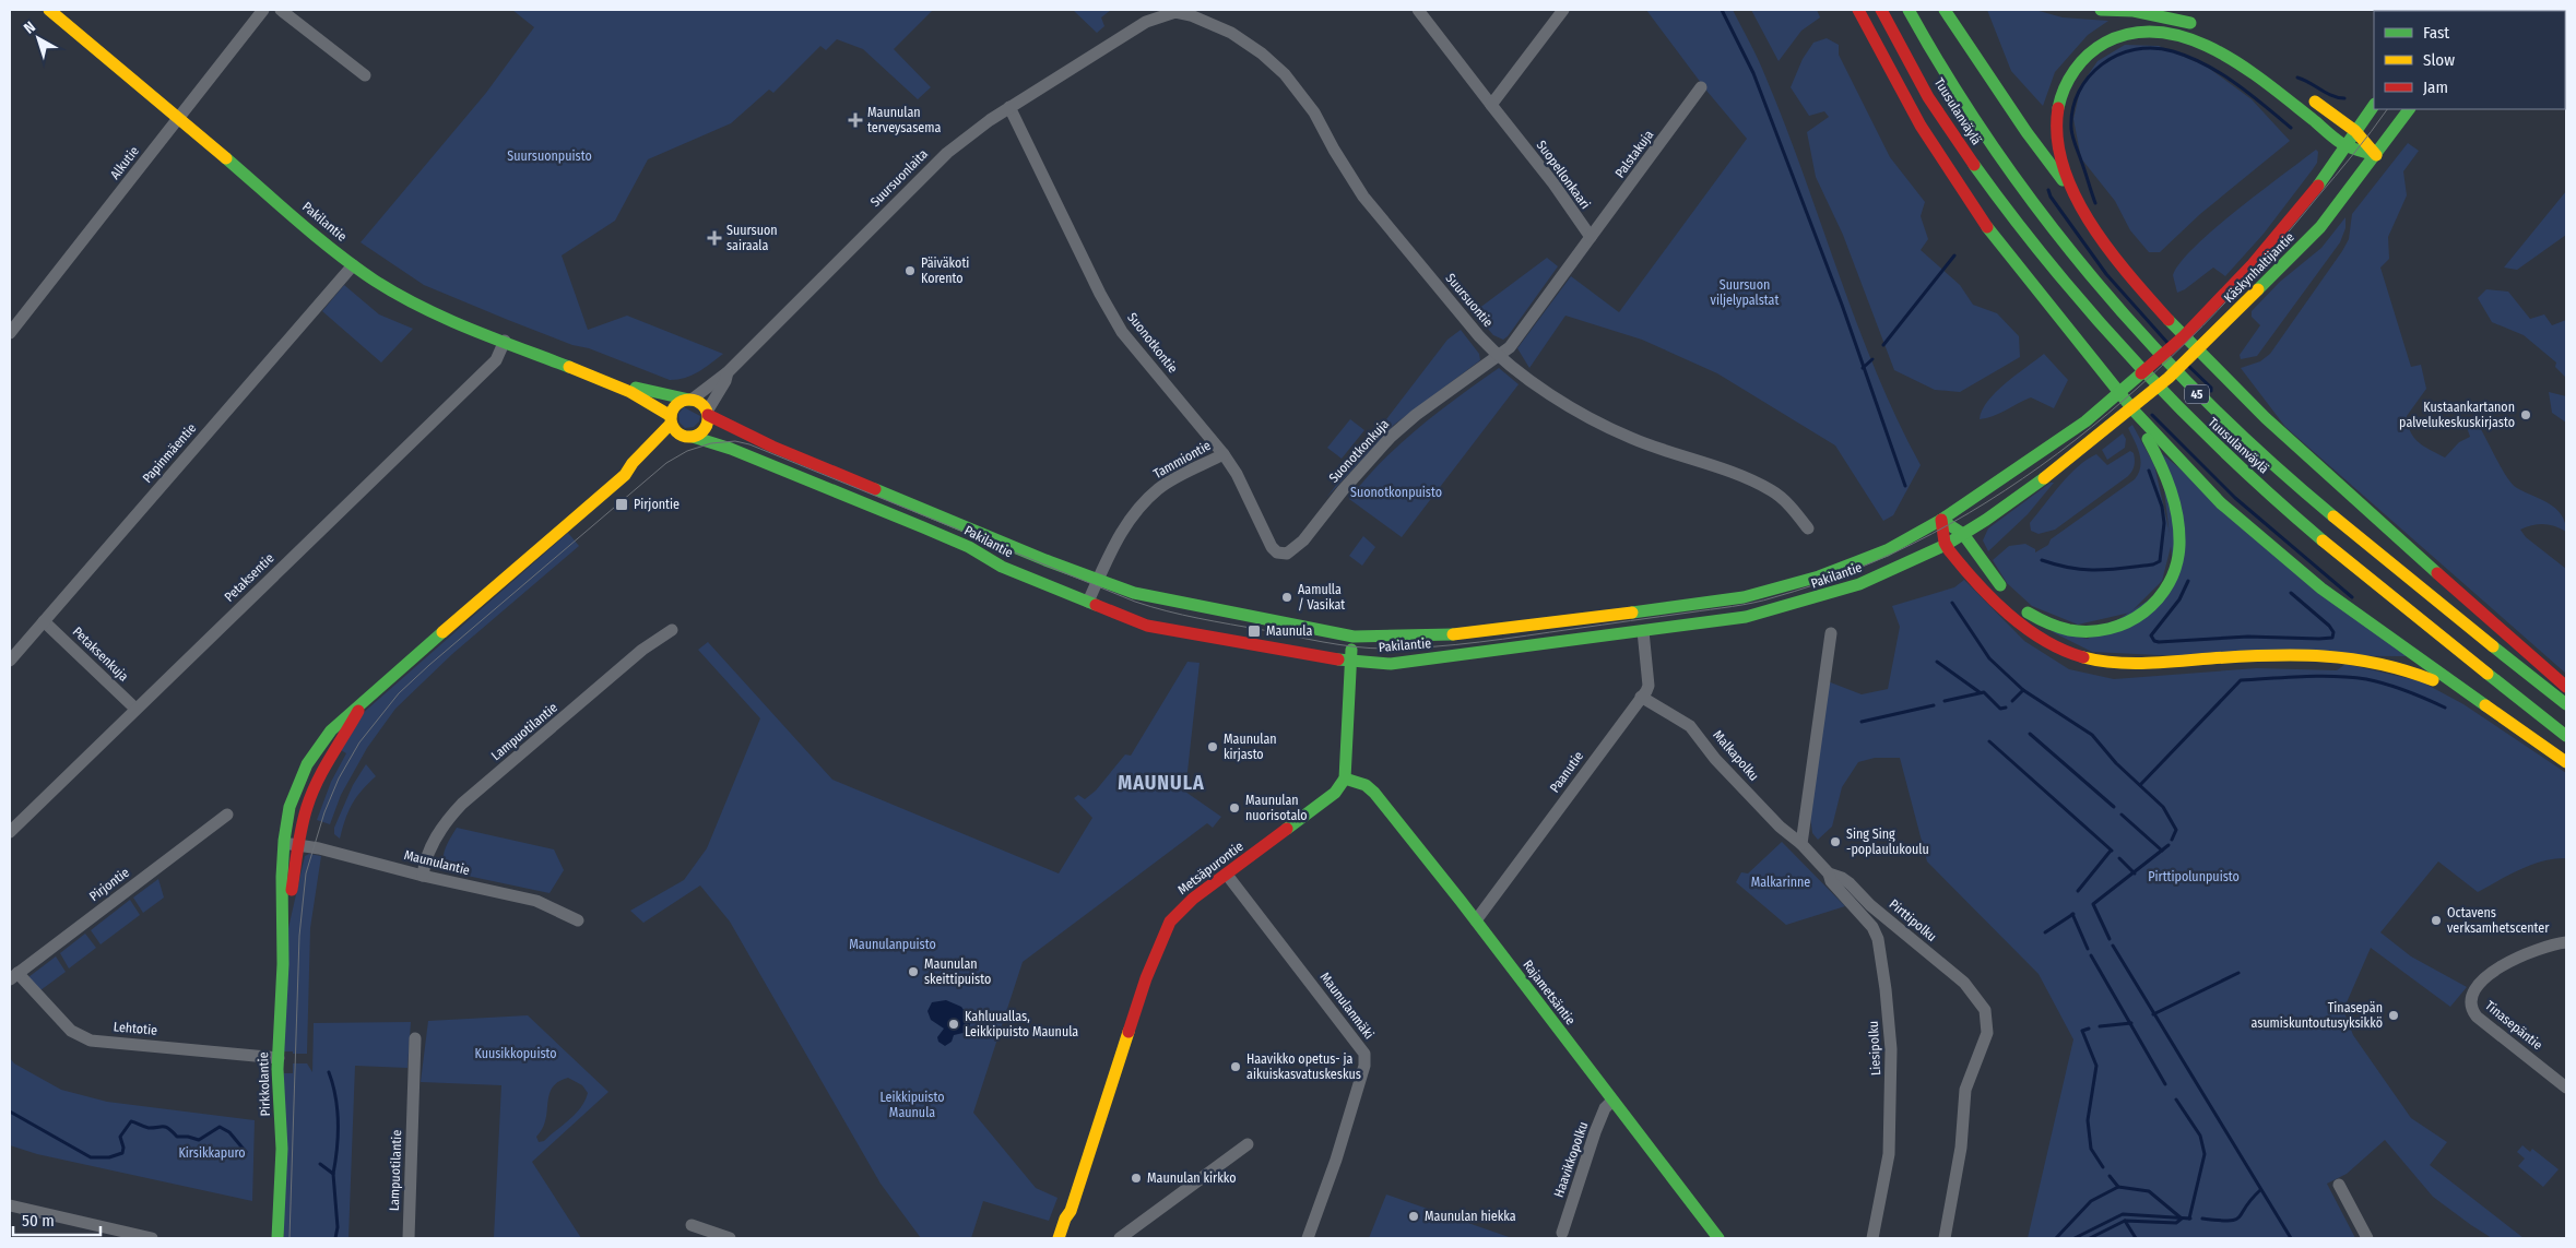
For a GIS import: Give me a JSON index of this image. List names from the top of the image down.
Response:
{
  "streets": {
    "main road": [
      "Tuusulanväylä",
      "Pakilantie",
      "Käskynhaltijantie",
      "45",
      "Metsäpurontie",
      "Rajametsäntie",
      "Pirkkolantie"
    ],
    "street": [
      "Palstakuja",
      "Alkutie",
      "Suopellonkaari",
      "Suursuonlaita",
      "Suursuontie",
      "Suonotkontie",
      "Suonotkonkuja",
      "Papinmäentie",
      "Tammiontie",
      "Petaksentie",
      "Petaksenkuja",
      "Lampuotilantie",
      "Malkapolku",
      "Paanutie",
      "Maunulantie",
      "Pirjontie",
      "Pirttipolku",
      "Maunulanmäki",
      "Tinasepäntie",
      "Lehtotie",
      "Liesipolku",
      "Haavikkopolku"
    ]
  },
  "crossings": [
    ["Palstakuja", "Suopellonkaari"],
    ["Alkutie", "Pakilantie"],
    ["Suursuonlaita", "Pakilantie"],
    ["Suursuonlaita", "Suursuontie"],
    ["Suursuonlaita", "Suonotkontie"],
    ["Pakilantie", "Käskynhaltijantie"],
    ["Pakilantie", "Papinmäentie"],
    ["Pakilantie", "Tammiontie"],
    ["Pakilantie", "Petaksentie"],
    ["Pakilantie", "Paanutie"],
    ["Suursuontie", "Suonotkonkuja"],
    ["Suonotkontie", "Suonotkonkuja"],
    ["Suonotkontie", "Tammiontie"],
    ["Papinmäentie", "Petaksenkuja"],
    ["Petaksentie", "Petaksenkuja"],
    ["Lampuotilantie", "Maunulantie"],
    ["Malkapolku", "Paanutie"],
    ["Malkapolku", "Pirttipolku"],
    ["Paanutie", "Rajametsäntie"],
    ["Maunulantie", "Pirkkolantie"],
    ["Metsäpurontie", "Rajametsäntie"],
    ["Metsäpurontie", "Maunulanmäki"],
    ["Pirjontie", "Lehtotie"],
    ["Pirttipolku", "Liesipolku"],
    ["Rajametsäntie", "Haavikkopolku"],
    ["Lehtotie", "Pirkkolantie"]
  ],
  "districts": ["MAUNULA"],
  "parks": [
    "Suursuonpuisto",
    "Suursuon viljelypalstat",
    "Suonotkonpuisto",
    "Pirttipolunpuisto",
    "Malkarinne",
    "Maunulanpuisto",
    "Kuusikkopuisto",
    "Leikkipuisto Maunula",
    "Kirsikkapuro"
  ],
  "places": {
    "health": ["Maunulan terveysasema", "Suursuon sairaala"],
    "other": [
      "Päiväkoti Korento",
      "Kustaankartanon palvelukeskuskirjasto",
      "Aamulla / Vasikat",
      "Maunulan kirjasto",
      "Maunulan nuorisotalo",
      "Sing Sing -poplaulukoulu",
      "Octavens verksamhetscenter",
      "Maunulan skeittipuisto",
      "Tinasepän asumiskuntoutusyksikkö",
      "Kahluuallas, Leikkipuisto Maunula",
      "Haavikko opetus- ja aikuiskasvatuskeskus",
      "Maunulan kirkko",
      "Maunulan hiekka"
    ],
    "transit": ["Pirjontie", "Maunula"]
  },
  "legend": ["Fast", "Slow", "Jam"],
  "scale_bar": "50 m",
  "north": "top left"
}
